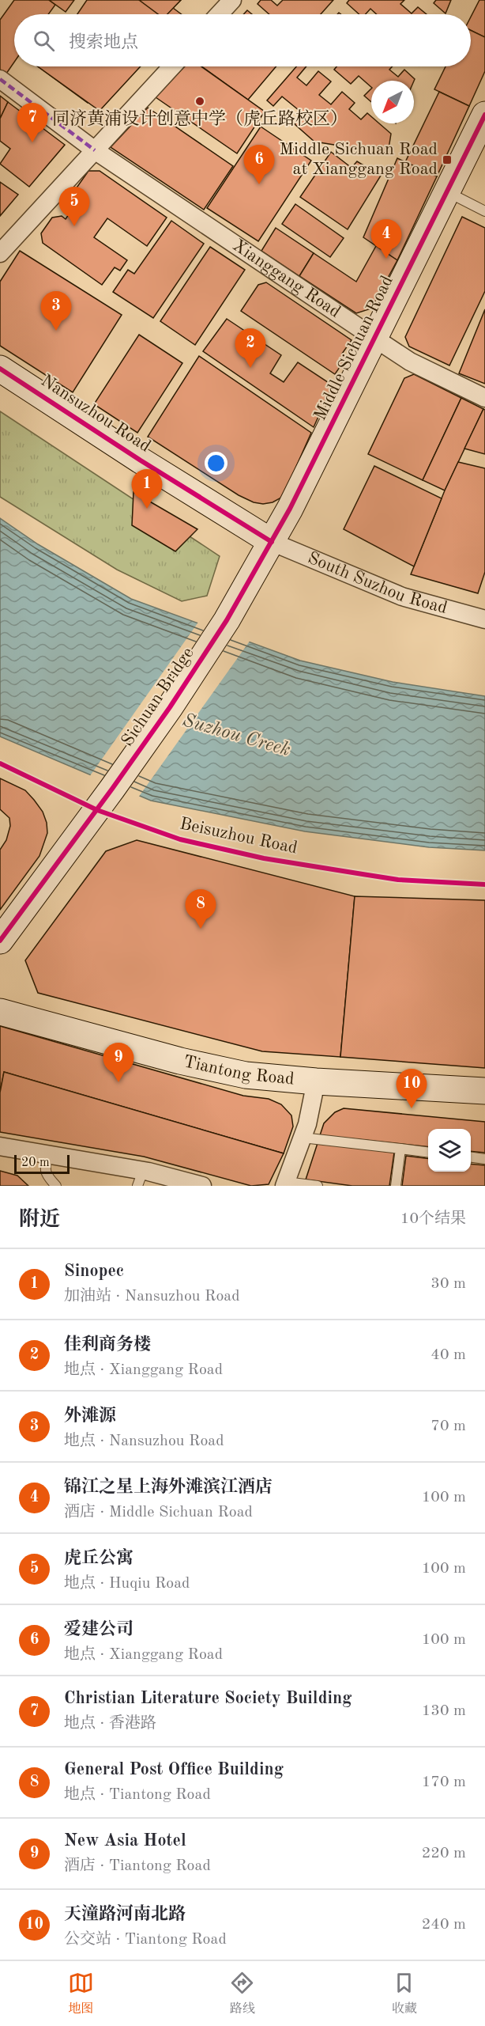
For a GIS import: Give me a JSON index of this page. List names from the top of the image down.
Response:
{
  "streets": {
    "main road": [
      "Middle Sichuan Road",
      "Nansuzhou Road",
      "Sichuan Bridge",
      "Tiantong Road"
    ],
    "street": ["Xianggang Road", "South Suzhou Road"],
    "cycle path": ["Beisuzhou Road"]
  },
  "crossings": [
    ["Xianggang Road", "Middle Sichuan Road"],
    ["Middle Sichuan Road", "Nansuzhou Road"],
    ["Middle Sichuan Road", "South Suzhou Road"],
    ["Middle Sichuan Road", "Sichuan Bridge"],
    ["Nansuzhou Road", "South Suzhou Road"]
  ],
  "water": ["Suzhou Creek"],
  "places": {
    "other": ["同济黄浦设计创意中学（虎丘路校区）"],
    "transit": ["Middle Sichuan Road at Xianggang Road"]
  },
  "scale_bar": "20 m",
  "north": "bottom left",
  "page": {
    "search": "搜索地点",
    "pins": [
      "7",
      "6",
      "5",
      "4",
      "3",
      "2",
      "1",
      "8",
      "9",
      "10"
    ],
    "scale": "20 m",
    "heading": ["附近", "10个结果"],
    "list": [
      {
        "mark": "1",
        "name": "Sinopec",
        "note": "加油站 · Nansuzhou Road",
        "value": "30 m"
      },
      {
        "mark": "2",
        "name": "佳利商务楼",
        "note": "地点 · Xianggang Road",
        "value": "40 m"
      },
      {
        "mark": "3",
        "name": "外滩源",
        "note": "地点 · Nansuzhou Road",
        "value": "70 m"
      },
      {
        "mark": "4",
        "name": "锦江之星上海外滩滨江酒店",
        "note": "酒店 · Middle Sichuan Road",
        "value": "100 m"
      },
      {
        "mark": "5",
        "name": "虎丘公寓",
        "note": "地点 · Huqiu Road",
        "value": "100 m"
      },
      {
        "mark": "6",
        "name": "爱建公司",
        "note": "地点 · Xianggang Road",
        "value": "100 m"
      },
      {
        "mark": "7",
        "name": "Christian Literature Society Building",
        "note": "地点 · 香港路",
        "value": "130 m"
      },
      {
        "mark": "8",
        "name": "General Post Office Building",
        "note": "地点 · Tiantong Road",
        "value": "170 m"
      },
      {
        "mark": "9",
        "name": "New Asia Hotel",
        "note": "酒店 · Tiantong Road",
        "value": "220 m"
      },
      {
        "mark": "10",
        "name": "天潼路河南北路",
        "note": "公交站 · Tiantong Road",
        "value": "240 m"
      }
    ],
    "nav": ["地图", "路线", "收藏"]
  }
}
